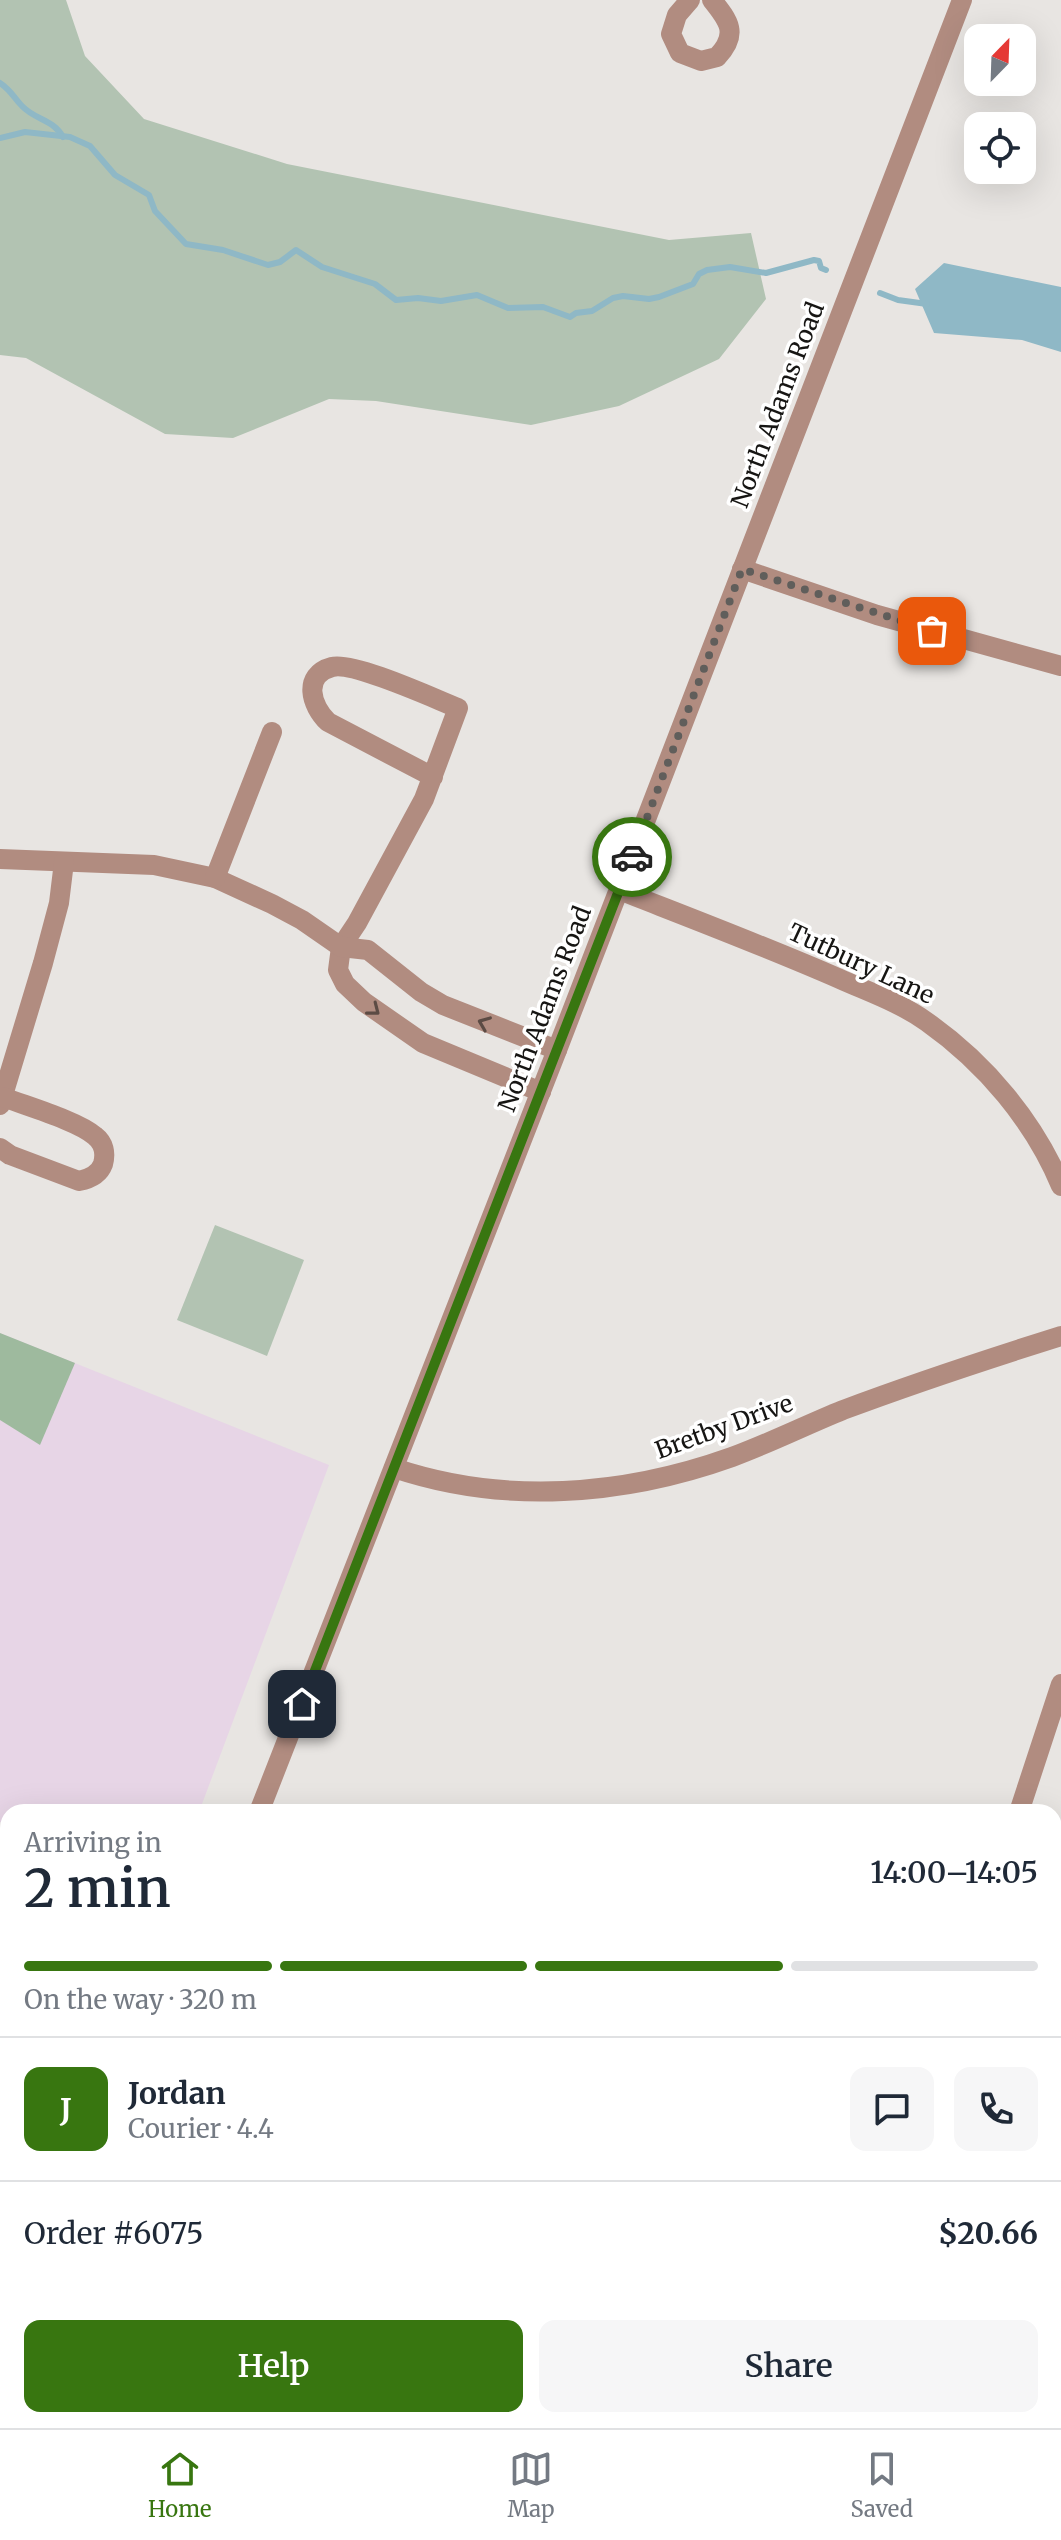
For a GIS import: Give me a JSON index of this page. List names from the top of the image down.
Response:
{
  "streets": {
    "street": ["North Adams Road", "Tutbury Lane", "Bretby Drive"]
  },
  "crossings": [
    ["North Adams Road", "Tutbury Lane"],
    ["North Adams Road", "Bretby Drive"]
  ],
  "north": "top right",
  "page": {
    "heading": ["2 min", "Arriving in", "14:00–14:05"],
    "panel": [
      "Jordan",
      "Courier · 4.4",
      "Order #6075",
      "$20.66"
    ],
    "bar": "On the way · 320 m",
    "round": "J",
    "buttons": ["Help", "Share"],
    "tabs": ["Home", "Map", "Saved"]
  }
}
